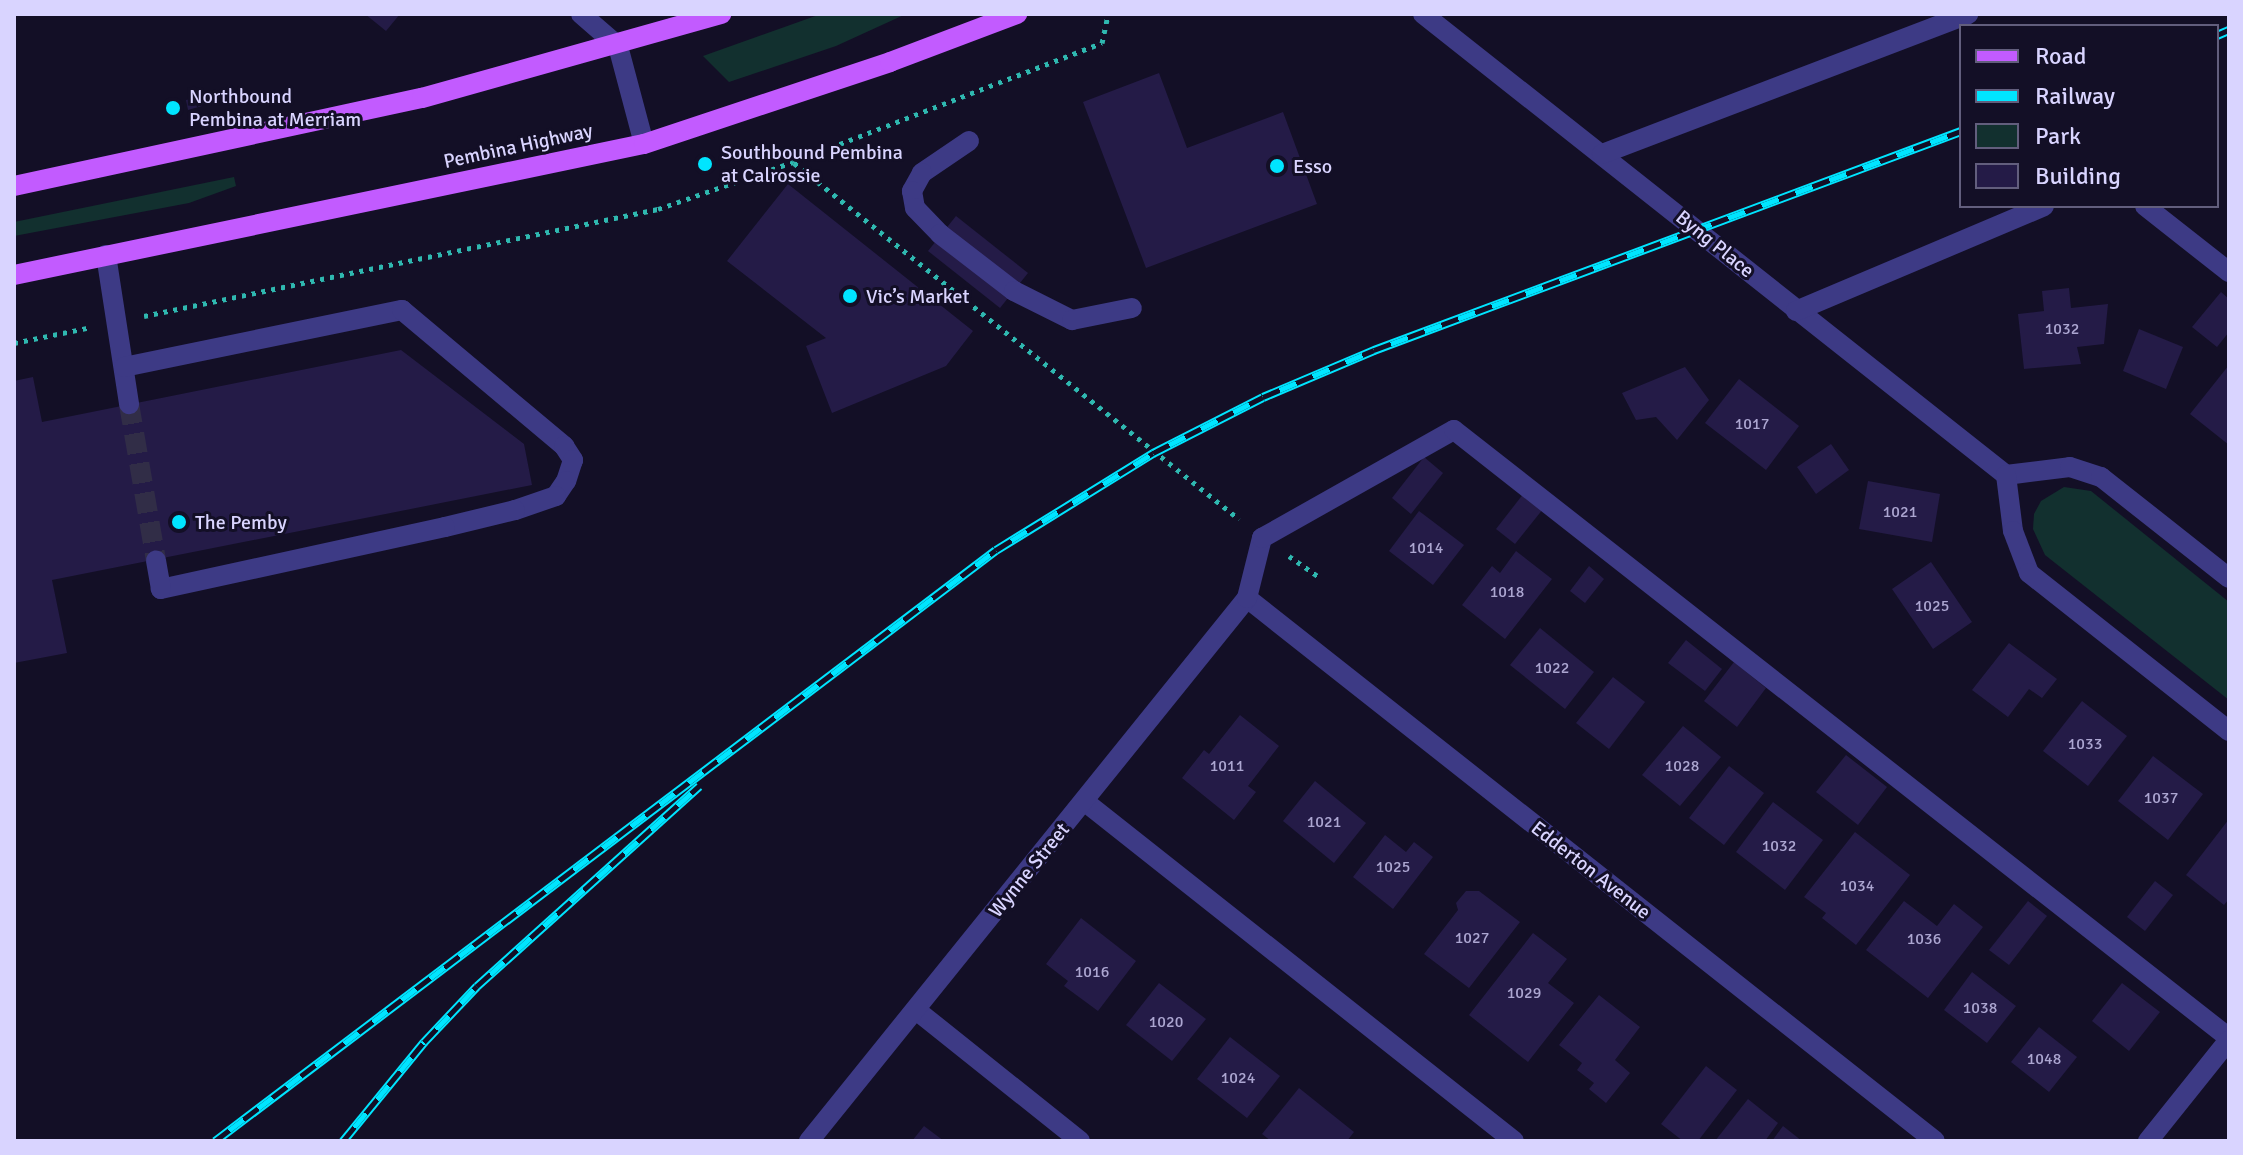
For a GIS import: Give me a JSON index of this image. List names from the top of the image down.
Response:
{
  "streets": {
    "main road": ["Pembina Highway"],
    "street": ["Byng Place", "Wynne Street", "Edderton Avenue"]
  },
  "crossings": [
    ["Wynne Street", "Edderton Avenue"]
  ],
  "places": [
    "Northbound Pembina at Merriam",
    "Southbound Pembina at Calrossie",
    "Esso",
    "Vic’s Market",
    "The Pemby"
  ],
  "house_numbers": [
    "1032",
    "1017",
    "1021",
    "1014",
    "1018",
    "1025",
    "1022",
    "1033",
    "1011",
    "1028",
    "1037",
    "1021",
    "1032",
    "1025",
    "1034",
    "1027",
    "1036",
    "1016",
    "1029",
    "1038",
    "1020",
    "1048",
    "1024"
  ],
  "legend": [
    "Road",
    "Railway",
    "Park",
    "Building"
  ]
}
